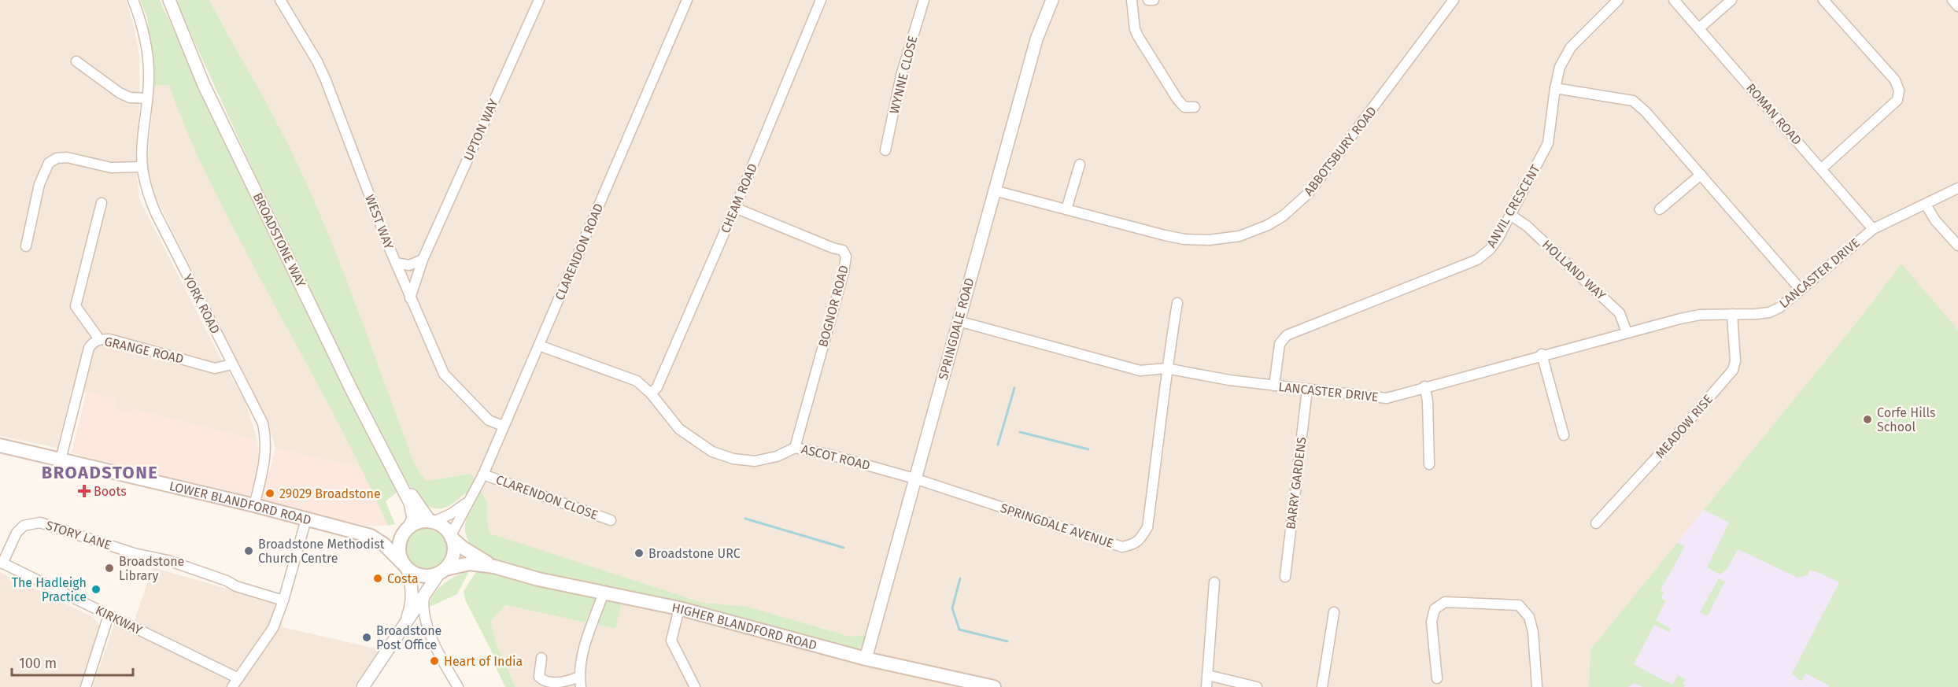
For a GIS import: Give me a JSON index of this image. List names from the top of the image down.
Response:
{
  "streets": {
    "main road": ["LOWER BLANDFORD ROAD", "HIGHER BLANDFORD ROAD"],
    "street": [
      "WYNNE CLOSE",
      "ROMAN ROAD",
      "UPTON WAY",
      "ABBOTSBURY ROAD",
      "CHEAM ROAD",
      "ANVIL CRESCENT",
      "WEST WAY",
      "BROADSTONE WAY",
      "CLARENDON ROAD",
      "HOLLAND WAY",
      "LANCASTER DRIVE",
      "YORK ROAD",
      "BOGNOR ROAD",
      "SPRINGDALE ROAD",
      "GRANGE ROAD",
      "MEADOW RISE",
      "ASCOT ROAD",
      "BARRY GARDENS",
      "CLARENDON CLOSE",
      "SPRINGDALE AVENUE",
      "STORY LANE",
      "KIRKWAY"
    ]
  },
  "crossings": [
    ["ROMAN ROAD", "LANCASTER DRIVE"],
    ["UPTON WAY", "WEST WAY"],
    ["ABBOTSBURY ROAD", "SPRINGDALE ROAD"],
    ["CHEAM ROAD", "BOGNOR ROAD"],
    ["CHEAM ROAD", "ASCOT ROAD"],
    ["ANVIL CRESCENT", "HOLLAND WAY"],
    ["ANVIL CRESCENT", "LANCASTER DRIVE"],
    ["WEST WAY", "CLARENDON ROAD"],
    ["BROADSTONE WAY", "CLARENDON ROAD"],
    ["BROADSTONE WAY", "LOWER BLANDFORD ROAD"],
    ["BROADSTONE WAY", "HIGHER BLANDFORD ROAD"],
    ["CLARENDON ROAD", "ASCOT ROAD"],
    ["CLARENDON ROAD", "CLARENDON CLOSE"],
    ["CLARENDON ROAD", "LOWER BLANDFORD ROAD"],
    ["CLARENDON ROAD", "HIGHER BLANDFORD ROAD"],
    ["HOLLAND WAY", "LANCASTER DRIVE"],
    ["LANCASTER DRIVE", "MEADOW RISE"],
    ["LANCASTER DRIVE", "BARRY GARDENS"],
    ["LANCASTER DRIVE", "SPRINGDALE AVENUE"],
    ["YORK ROAD", "GRANGE ROAD"],
    ["YORK ROAD", "LOWER BLANDFORD ROAD"],
    ["BOGNOR ROAD", "ASCOT ROAD"],
    ["SPRINGDALE ROAD", "ASCOT ROAD"],
    ["SPRINGDALE ROAD", "SPRINGDALE AVENUE"],
    ["SPRINGDALE ROAD", "HIGHER BLANDFORD ROAD"],
    ["GRANGE ROAD", "LOWER BLANDFORD ROAD"],
    ["ASCOT ROAD", "SPRINGDALE AVENUE"],
    ["LOWER BLANDFORD ROAD", "HIGHER BLANDFORD ROAD"],
    ["STORY LANE", "KIRKWAY"]
  ],
  "districts": ["BROADSTONE"],
  "places": {
    "other": [
      "Corfe Hills School",
      "29029 Broadstone",
      "Broadstone Methodist Church Centre",
      "Broadstone URC",
      "Broadstone Library",
      "Costa",
      "The Hadleigh Practice",
      "Broadstone Post Office",
      "Heart of India"
    ],
    "health": ["Boots"]
  },
  "scale_bar": "100 m"
}
